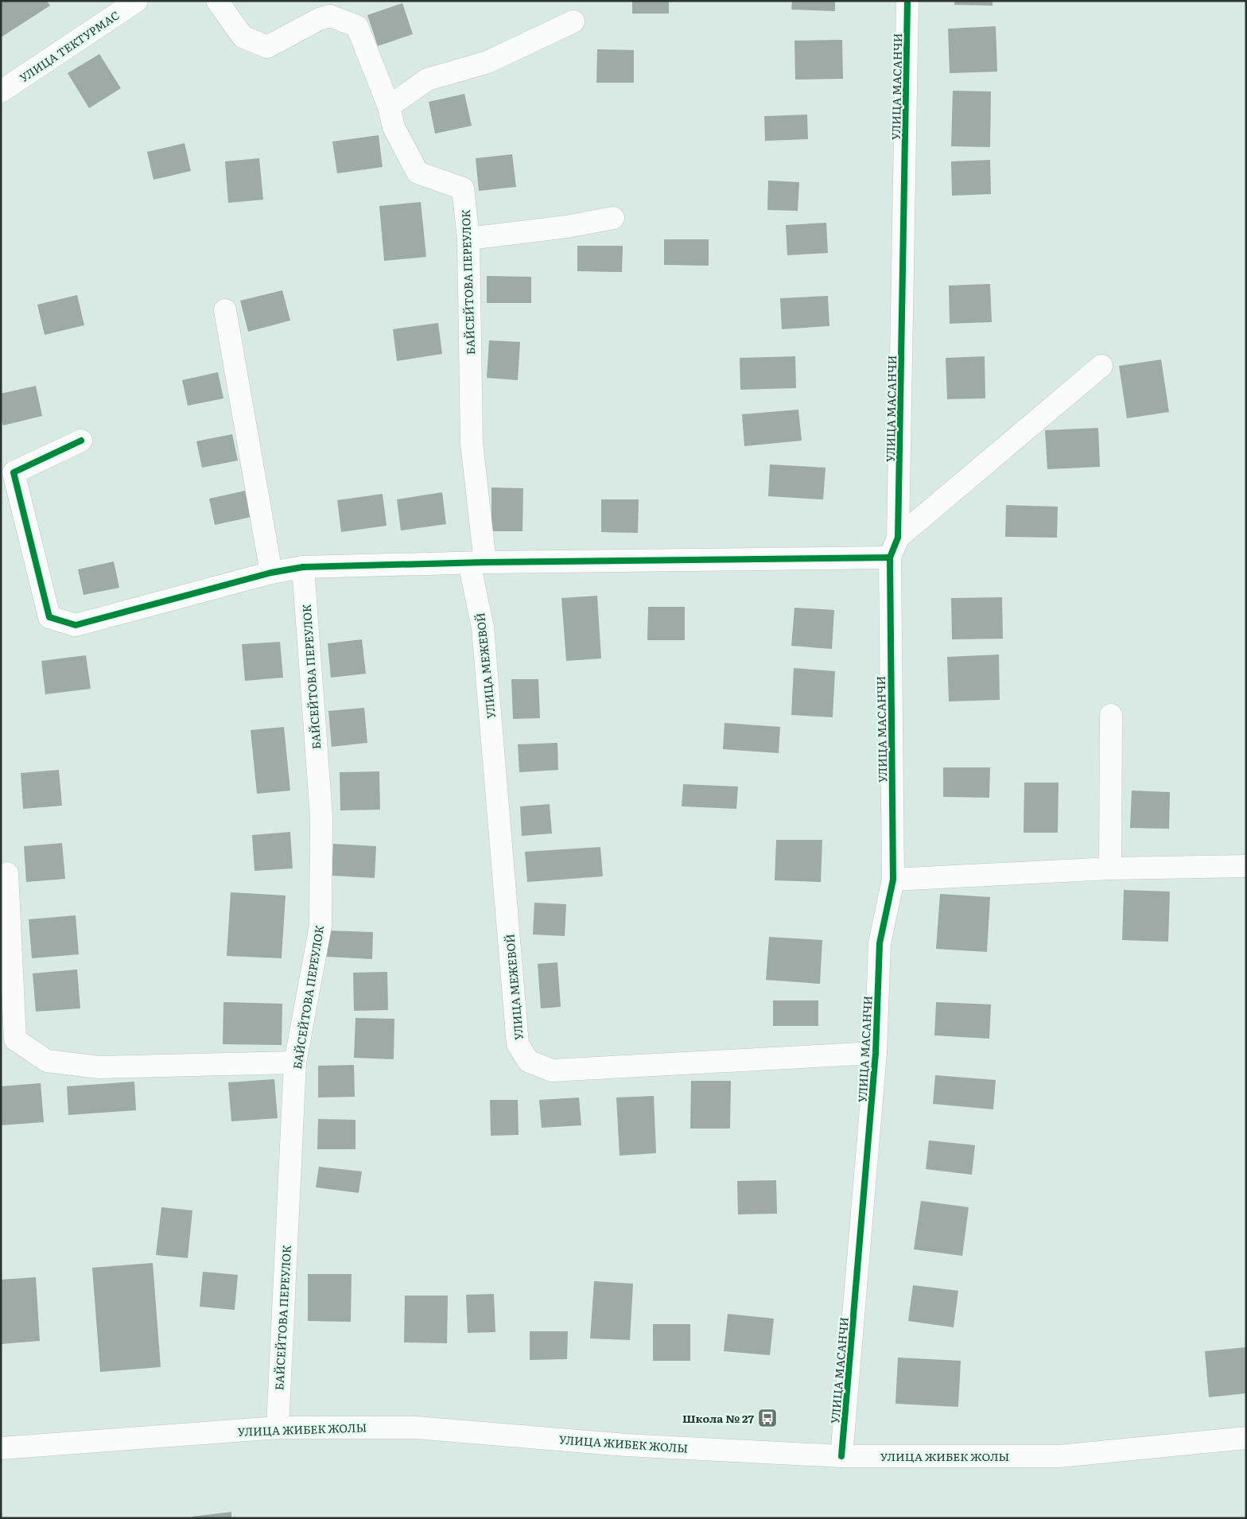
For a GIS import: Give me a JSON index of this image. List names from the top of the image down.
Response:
{
  "streets": {
    "street": [
      "УЛИЦА ТЕКТУРМАС",
      "УЛИЦА МАСАНЧИ",
      "БАЙСЕЙТОВА ПЕРЕУЛОК",
      "УЛИЦА МЕЖЕВОЙ",
      "УЛИЦА ЖИБЕК ЖОЛЫ"
    ]
  },
  "crossings": [
    ["УЛИЦА МАСАНЧИ", "УЛИЦА МЕЖЕВОЙ"],
    ["УЛИЦА МАСАНЧИ", "УЛИЦА ЖИБЕК ЖОЛЫ"],
    ["БАЙСЕЙТОВА ПЕРЕУЛОК", "УЛИЦА МЕЖЕВОЙ"],
    ["БАЙСЕЙТОВА ПЕРЕУЛОК", "УЛИЦА ЖИБЕК ЖОЛЫ"]
  ],
  "places": {
    "bus stop": ["Школа № 27"]
  }
}
